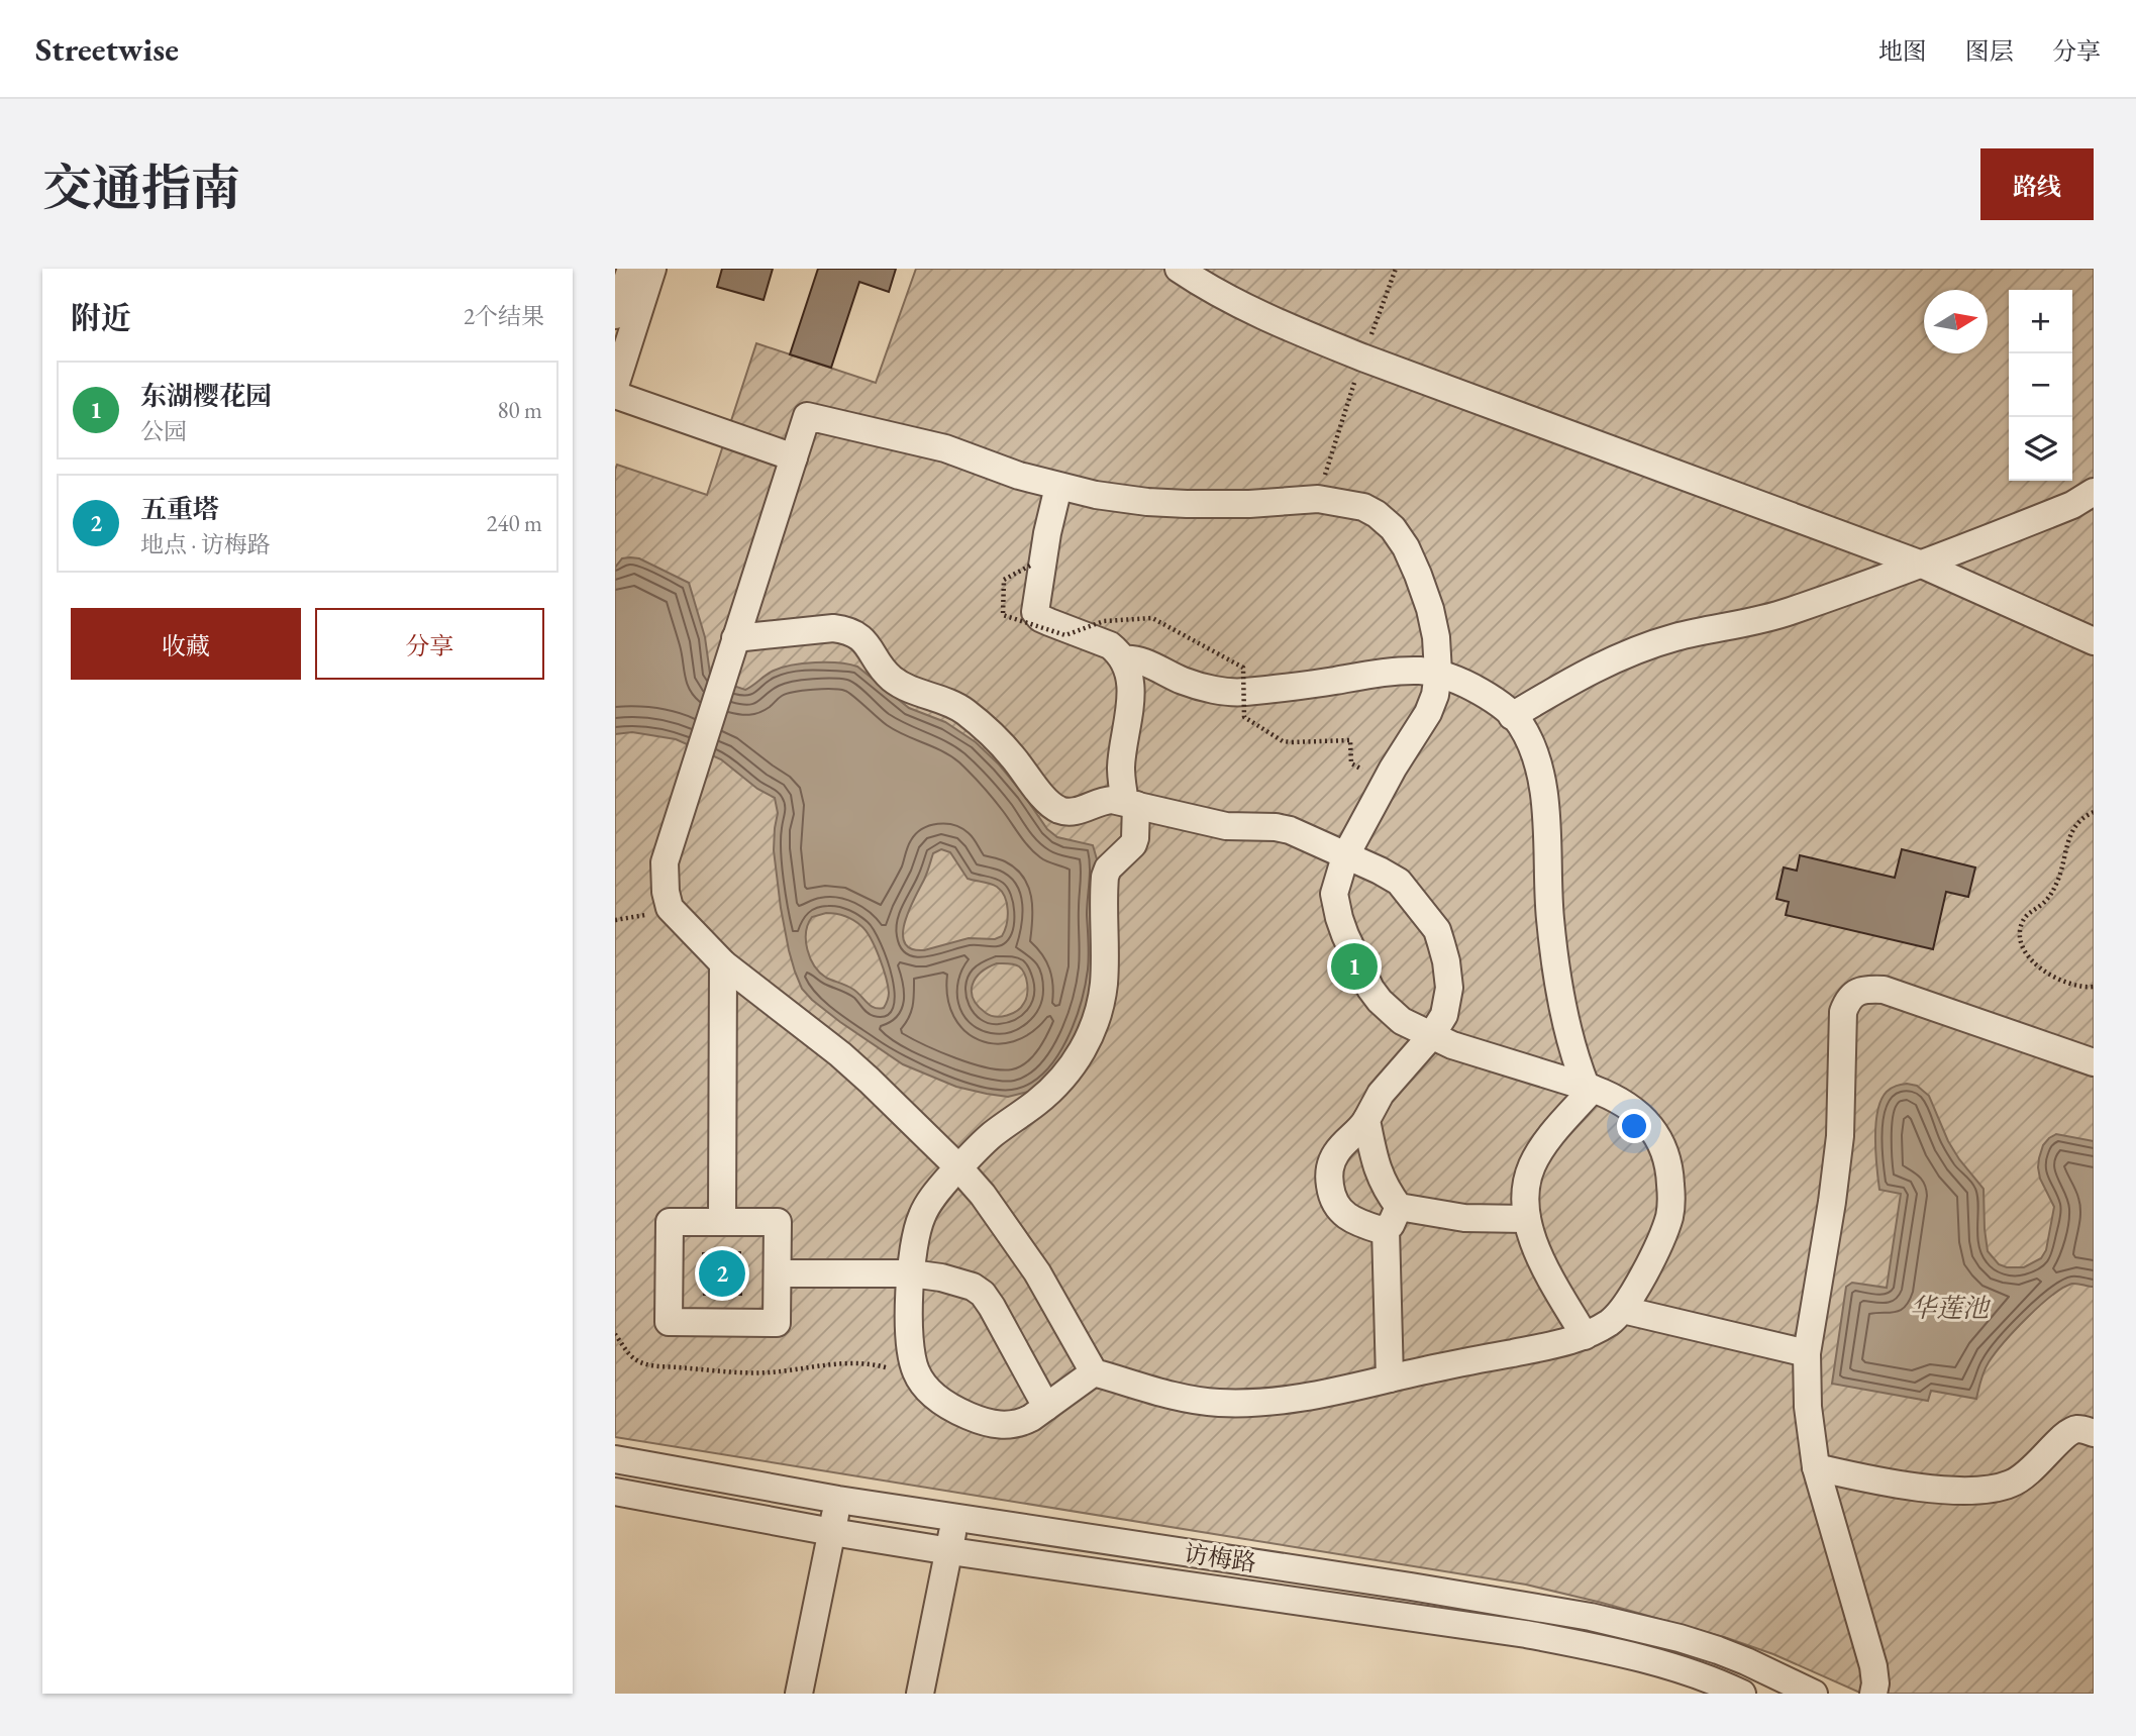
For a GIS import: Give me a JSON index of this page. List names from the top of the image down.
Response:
{
  "streets": {
    "street": ["访梅路"]
  },
  "water": ["华莲池"],
  "north": "right",
  "page": {
    "header": "Streetwise",
    "nav": ["地图", "图层", "分享"],
    "title": "交通指南",
    "buttons": [
      "路线",
      ["收藏", "分享"]
    ],
    "heading": ["附近", "2个结果"],
    "map_buttons": ["+", "−"],
    "list": [
      {
        "mark": "1",
        "name": "东湖樱花园",
        "note": "公园",
        "value": "80 m"
      },
      {
        "mark": "2",
        "name": "五重塔",
        "note": "地点 · 访梅路",
        "value": "240 m"
      }
    ],
    "pins": ["1", "2"]
  }
}
